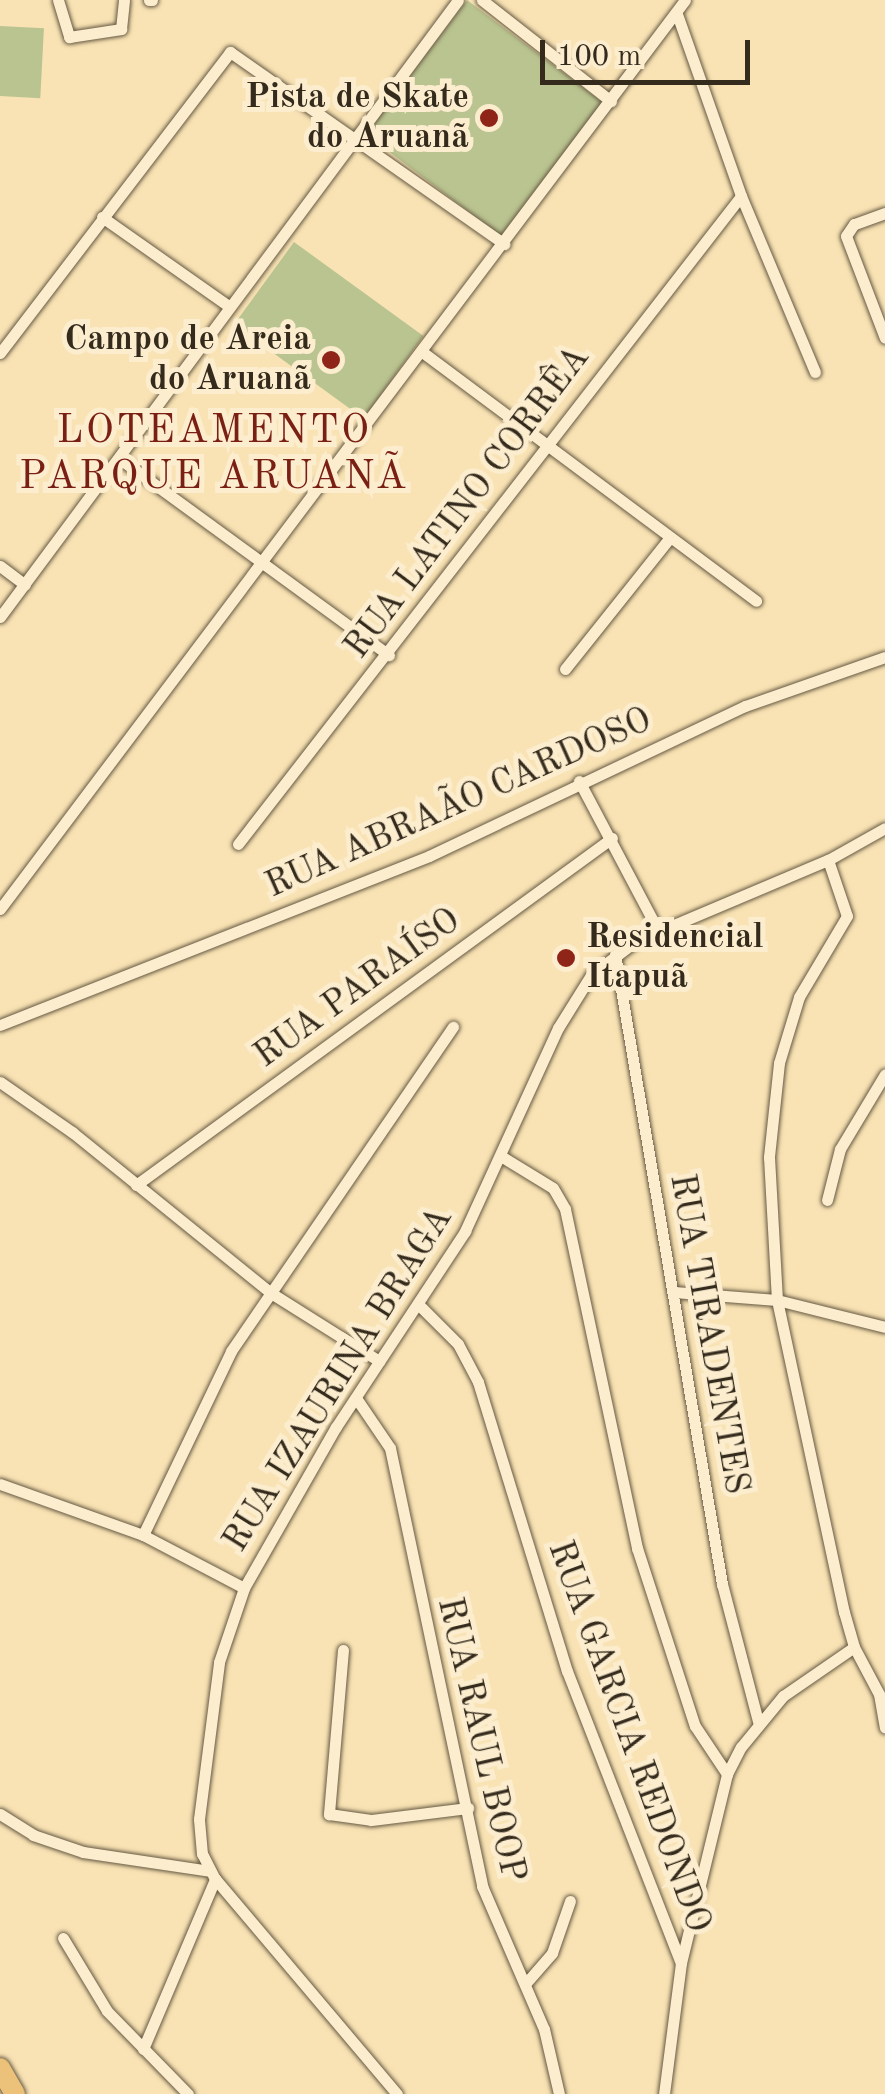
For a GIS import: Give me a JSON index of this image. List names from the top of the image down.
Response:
{
  "streets": {
    "street": [
      "RUA LATINO CORRÊA",
      "RUA ABRAÃO CARDOSO",
      "RUA PARAÍSO",
      "RUA TIRADENTES",
      "RUA IZAURINA BRAGA",
      "RUA GARCIA REDONDO",
      "RUA RAUL BOOP"
    ]
  },
  "crossings": [
    ["RUA TIRADENTES", "RUA IZAURINA BRAGA"],
    ["RUA IZAURINA BRAGA", "RUA GARCIA REDONDO"],
    ["RUA IZAURINA BRAGA", "RUA RAUL BOOP"]
  ],
  "districts": ["LOTEAMENTO PARQUE ARUANÃ"],
  "places": ["Pista de Skate do Aruanã", "Campo de Areia do Aruanã", "Residencial Itapuã"],
  "scale_bar": "100 m"
}
